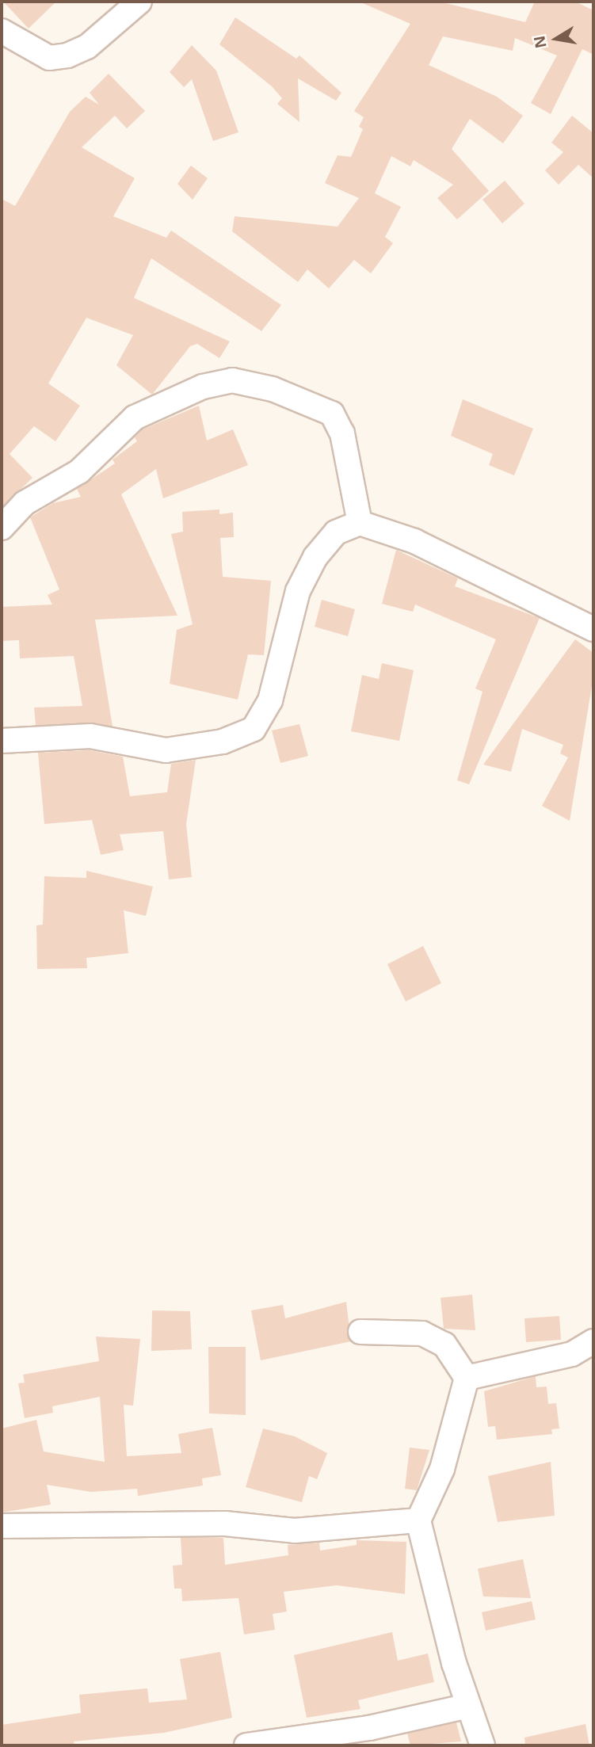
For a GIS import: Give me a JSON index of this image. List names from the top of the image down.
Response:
{
  "north": "left"
}
